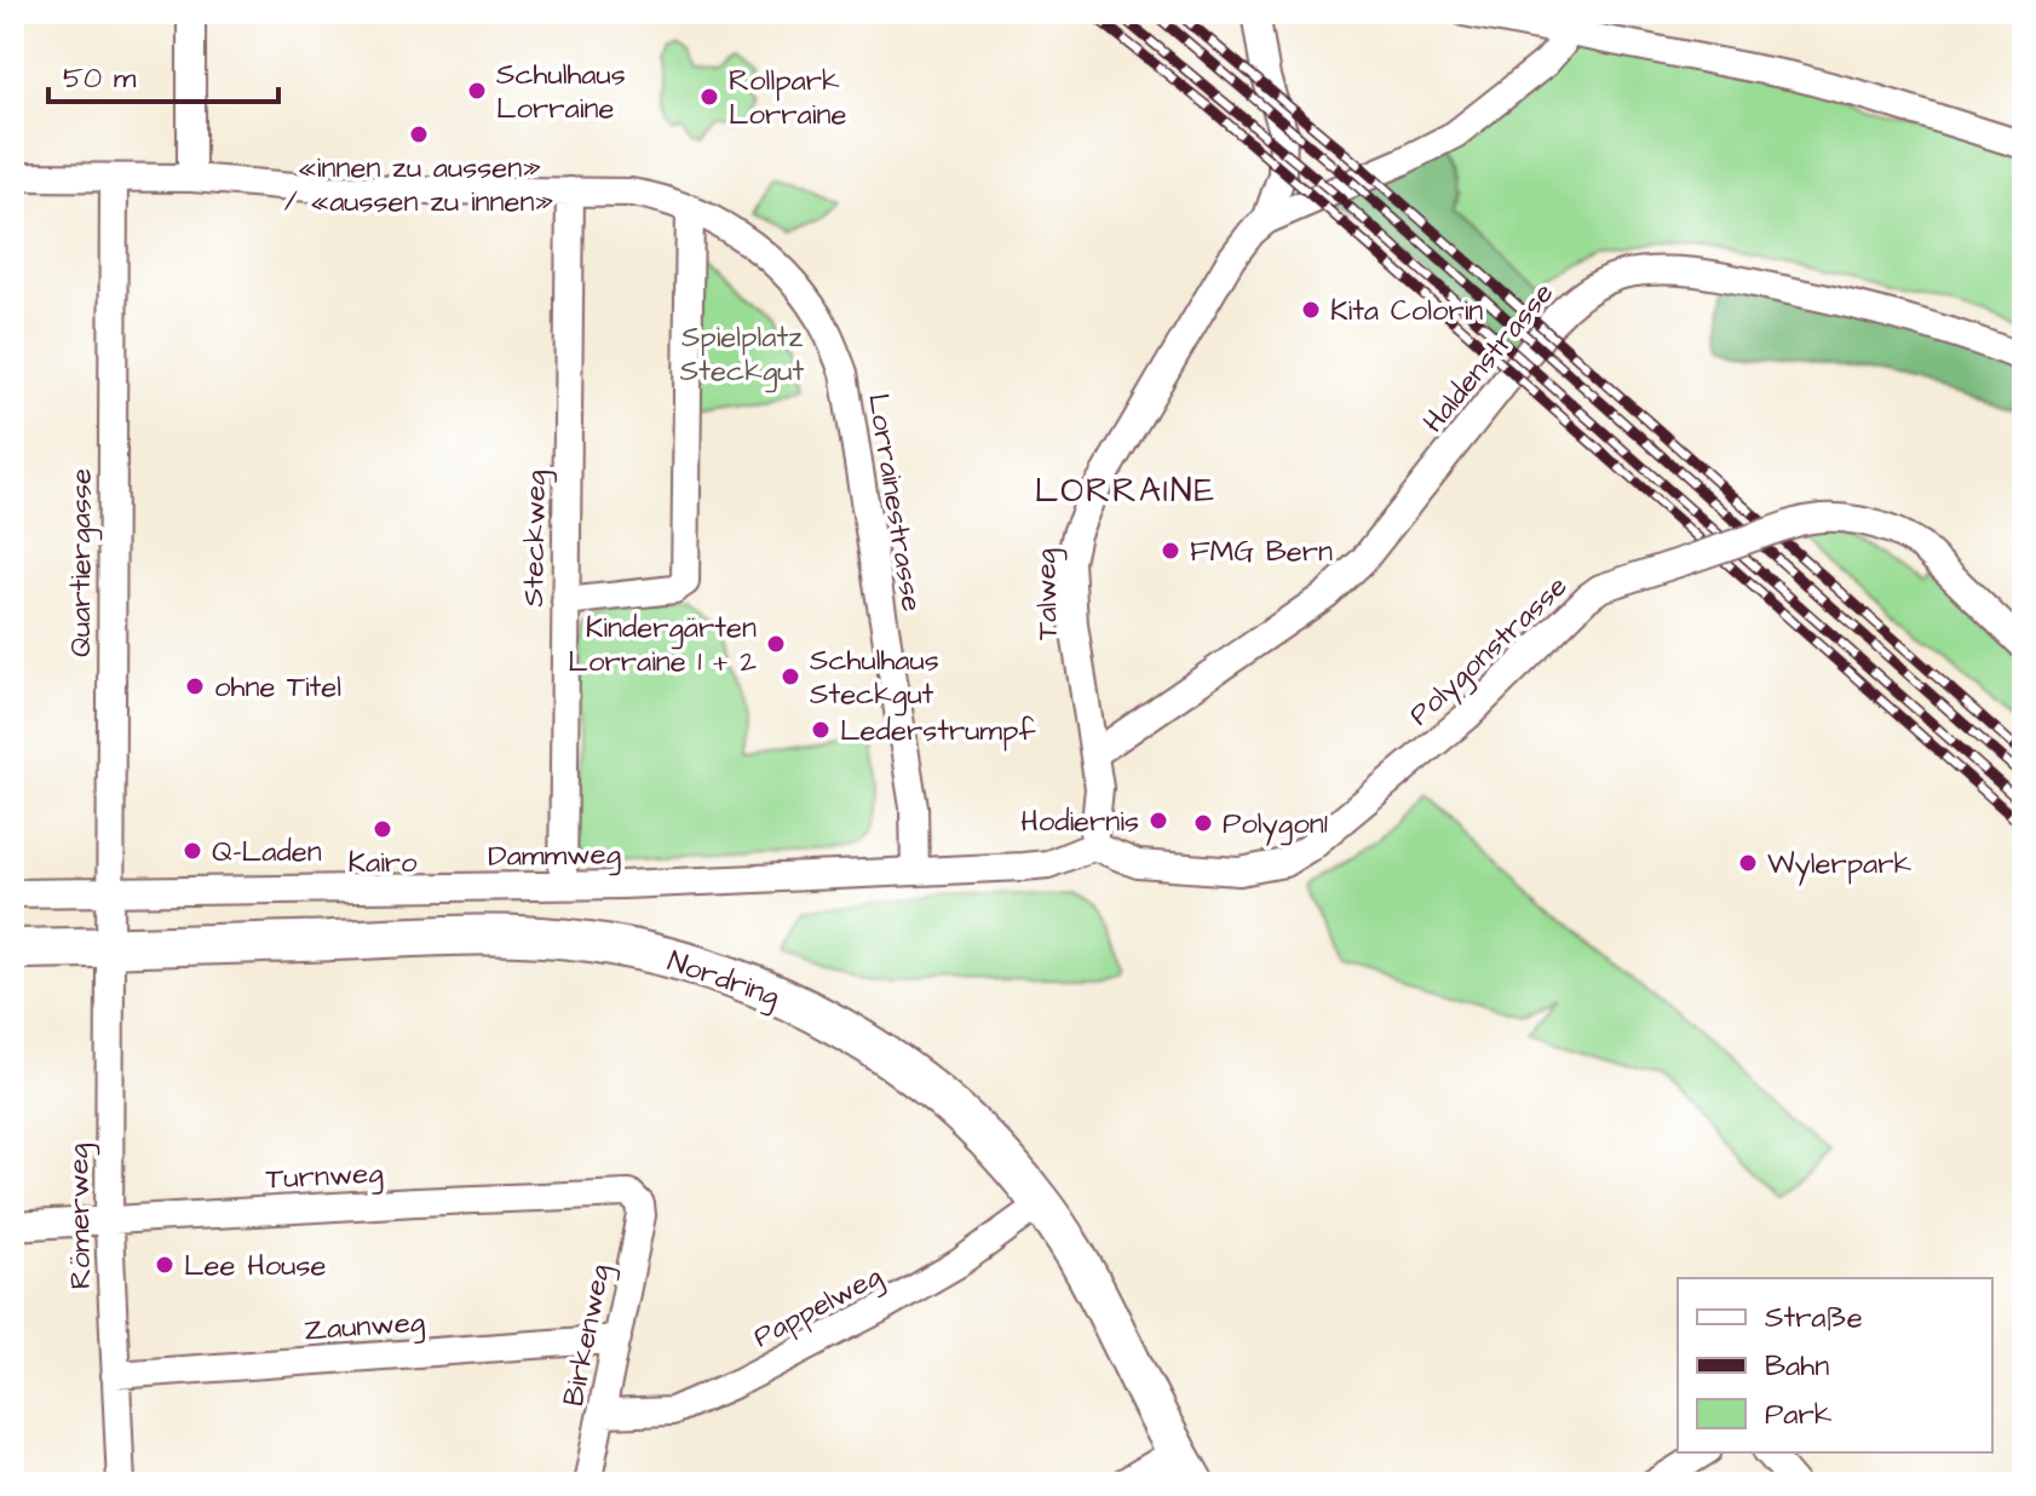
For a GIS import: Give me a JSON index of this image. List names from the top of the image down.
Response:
{
  "streets": {
    "main road": ["Nordring"],
    "street": [
      "Haldenstrasse",
      "Lorrainestrasse",
      "Steckweg",
      "Quartiergasse",
      "Talweg",
      "Polygonstrasse",
      "Dammweg",
      "Turnweg",
      "Römerweg",
      "Pappelweg",
      "Zaunweg",
      "Birkenweg"
    ]
  },
  "crossings": [
    ["Haldenstrasse", "Talweg"],
    ["Lorrainestrasse", "Steckweg"],
    ["Lorrainestrasse", "Quartiergasse"],
    ["Lorrainestrasse", "Dammweg"],
    ["Steckweg", "Dammweg"],
    ["Quartiergasse", "Dammweg"],
    ["Quartiergasse", "Nordring"],
    ["Quartiergasse", "Römerweg"],
    ["Talweg", "Polygonstrasse"],
    ["Talweg", "Dammweg"],
    ["Polygonstrasse", "Dammweg"],
    ["Nordring", "Römerweg"],
    ["Nordring", "Pappelweg"],
    ["Turnweg", "Römerweg"],
    ["Turnweg", "Birkenweg"],
    ["Römerweg", "Zaunweg"],
    ["Pappelweg", "Birkenweg"],
    ["Zaunweg", "Birkenweg"]
  ],
  "districts": ["LORRAINE"],
  "parks": ["Spielplatz Steckgut"],
  "places": [
    "Schulhaus Lorraine",
    "Rollpark Lorraine",
    "«innen zu aussen» ⁄ «aussen zu innen»",
    "Kita Colorin",
    "FMG Bern",
    "Kindergärten Lorraine 1 + 2",
    "Schulhaus Steckgut",
    "ohne Titel",
    "Lederstrumpf",
    "Hodiernis",
    "Polygon1",
    "Kairo",
    "Q-Laden",
    "Wylerpark",
    "Lee House"
  ],
  "legend": ["Straße", "Bahn", "Park"],
  "scale_bar": "50 m"
}
